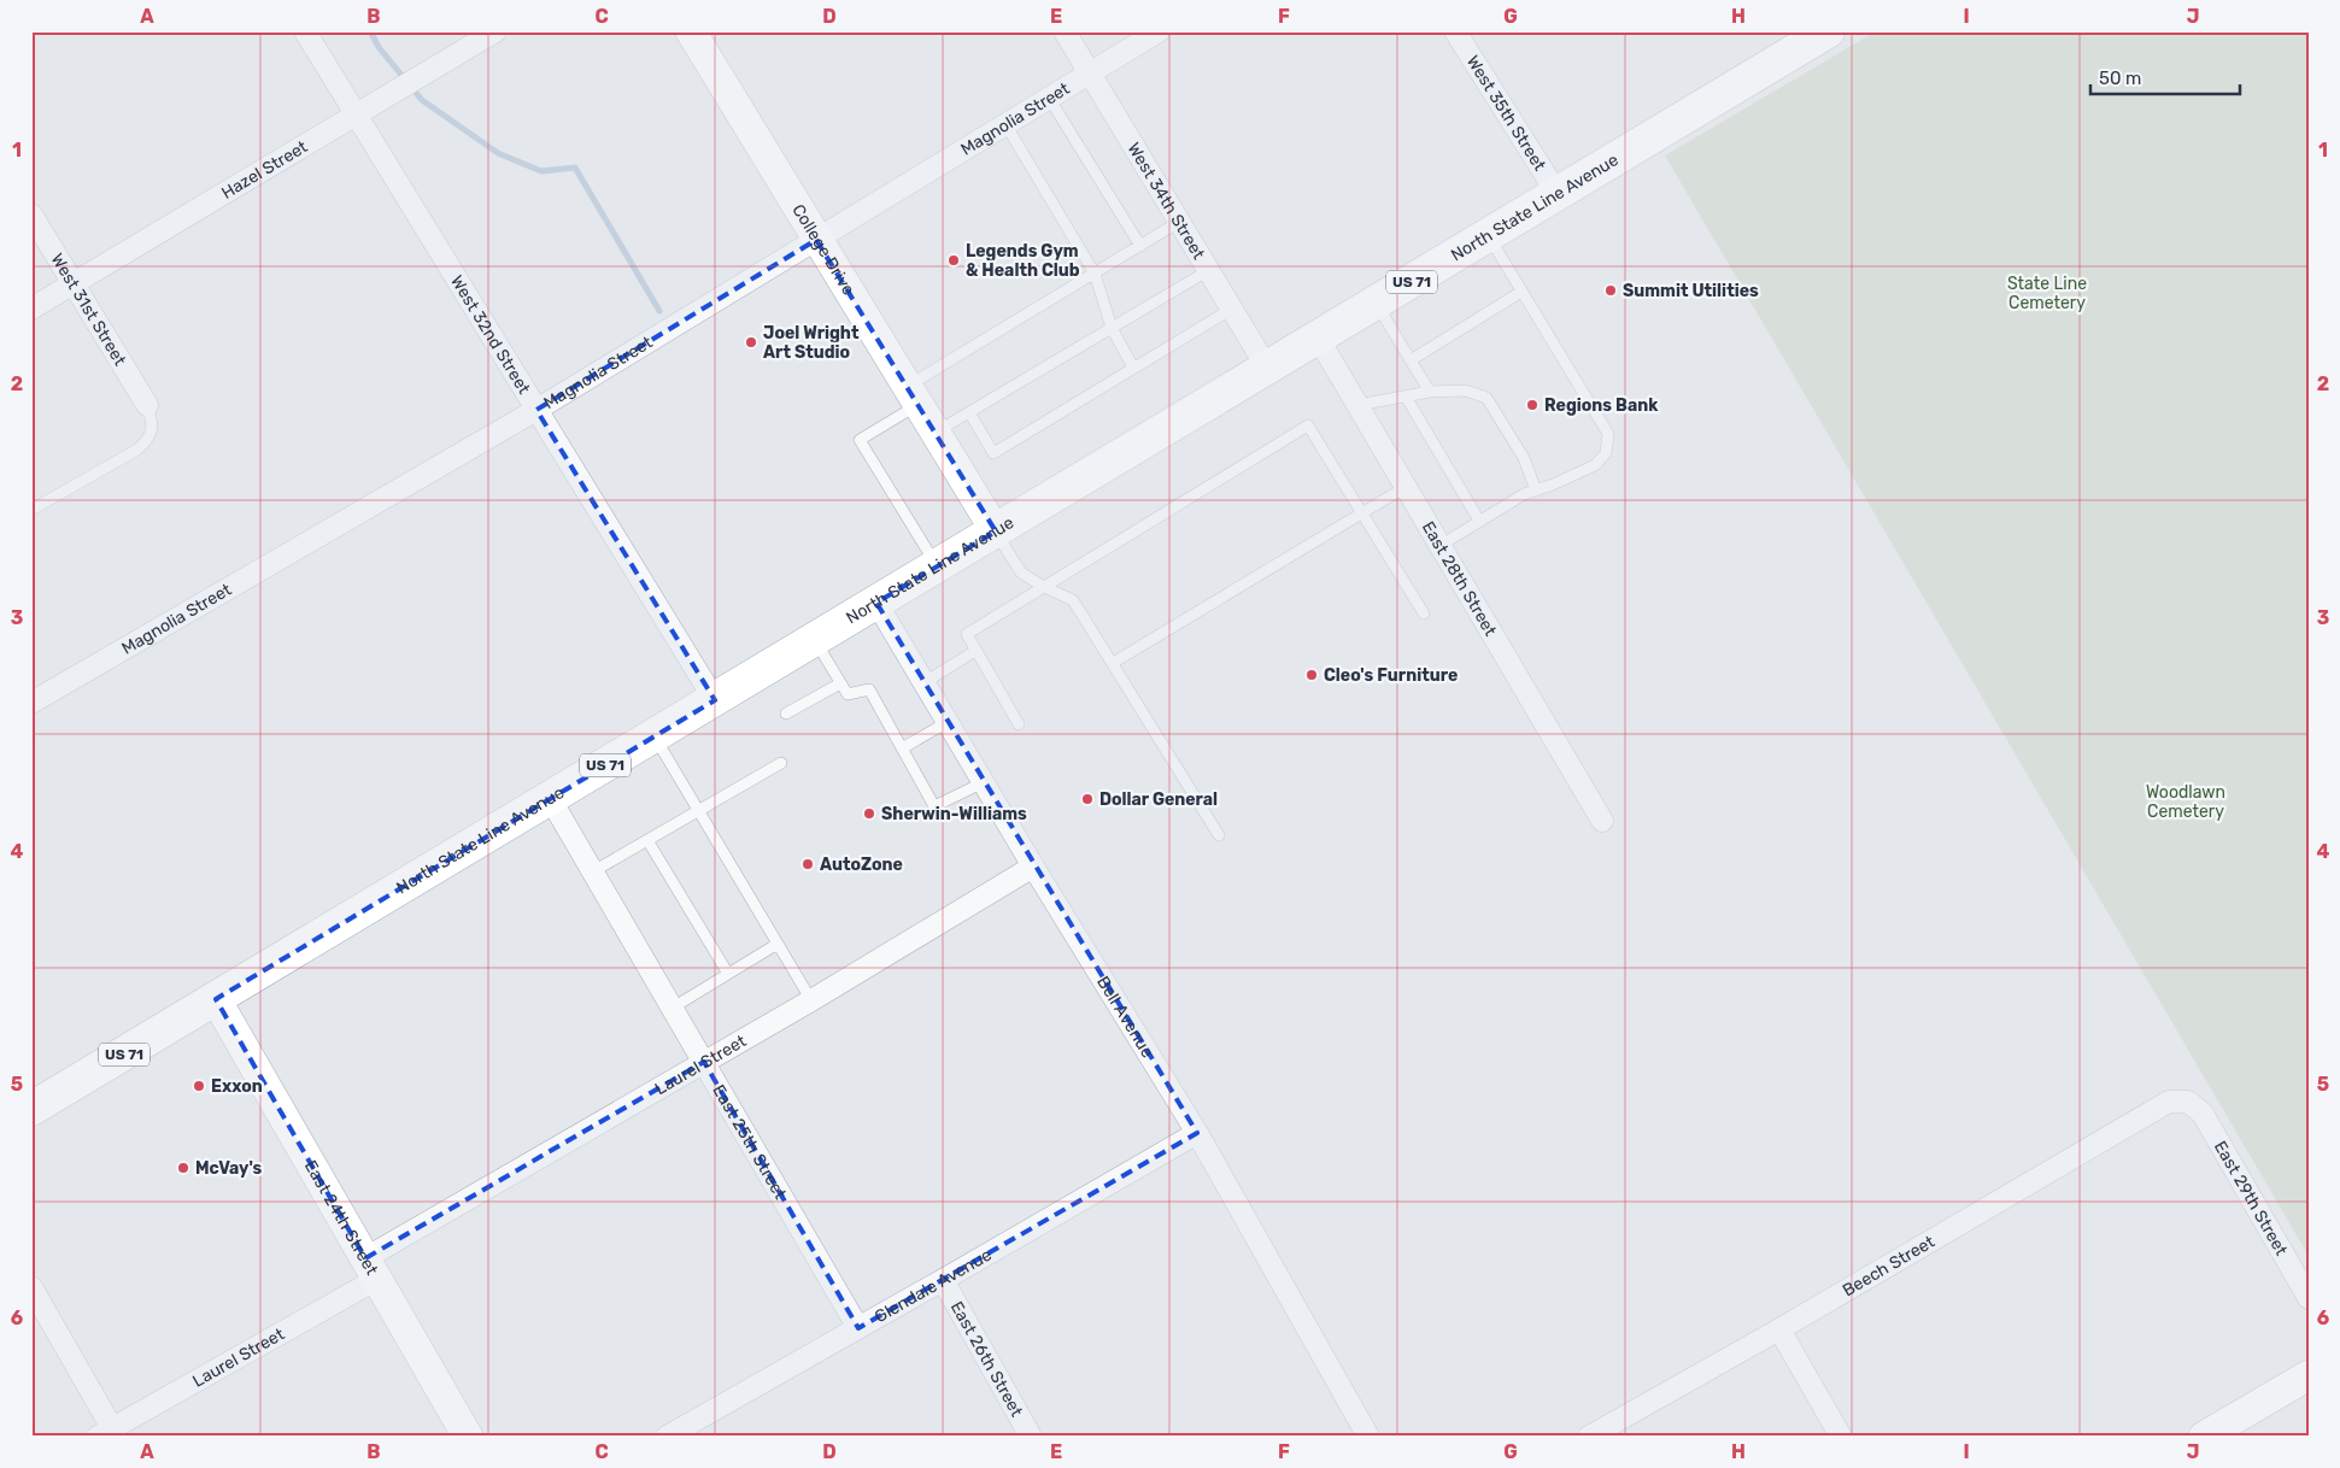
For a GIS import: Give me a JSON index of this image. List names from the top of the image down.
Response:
{
  "streets": {
    "main road": ["North State Line Avenue", "US 71"],
    "street": [
      "West 35th Street",
      "Magnolia Street",
      "Hazel Street",
      "West 34th Street",
      "College Drive",
      "West 31st Street",
      "West 32nd Street",
      "East 28th Street",
      "Bell Avenue",
      "Laurel Street",
      "East 25th Street",
      "East 29th Street",
      "East 24th Street",
      "Beech Street",
      "Glendale Avenue",
      "East 26th Street"
    ]
  },
  "crossings": [
    ["West 35th Street", "North State Line Avenue"],
    ["Magnolia Street", "West 34th Street"],
    ["Magnolia Street", "College Drive"],
    ["Magnolia Street", "West 32nd Street"],
    ["Hazel Street", "West 31st Street"],
    ["Hazel Street", "West 32nd Street"],
    ["West 34th Street", "North State Line Avenue"],
    ["North State Line Avenue", "College Drive"],
    ["North State Line Avenue", "West 32nd Street"],
    ["North State Line Avenue", "East 28th Street"],
    ["North State Line Avenue", "Bell Avenue"],
    ["North State Line Avenue", "East 25th Street"],
    ["North State Line Avenue", "East 24th Street"],
    ["Bell Avenue", "Laurel Street"],
    ["Bell Avenue", "Glendale Avenue"],
    ["Laurel Street", "East 25th Street"],
    ["Laurel Street", "East 24th Street"],
    ["East 25th Street", "Glendale Avenue"],
    ["East 29th Street", "Beech Street"],
    ["Glendale Avenue", "East 26th Street"]
  ],
  "parks": ["State Line Cemetery", "Woodlawn Cemetery"],
  "places": [
    "Legends Gym & Health Club",
    "Summit Utilities",
    "Joel Wright Art Studio",
    "Regions Bank",
    "Cleo's Furniture",
    "Dollar General",
    "Sherwin-Williams",
    "AutoZone",
    "Exxon",
    "McVay's"
  ],
  "scale_bar": "50 m",
  "grid": {
    "columns": [
      "A",
      "B",
      "C",
      "D",
      "E",
      "F",
      "G",
      "H",
      "I",
      "J"
    ],
    "rows": [
      "1",
      "2",
      "3",
      "4",
      "5",
      "6"
    ]
  }
}
